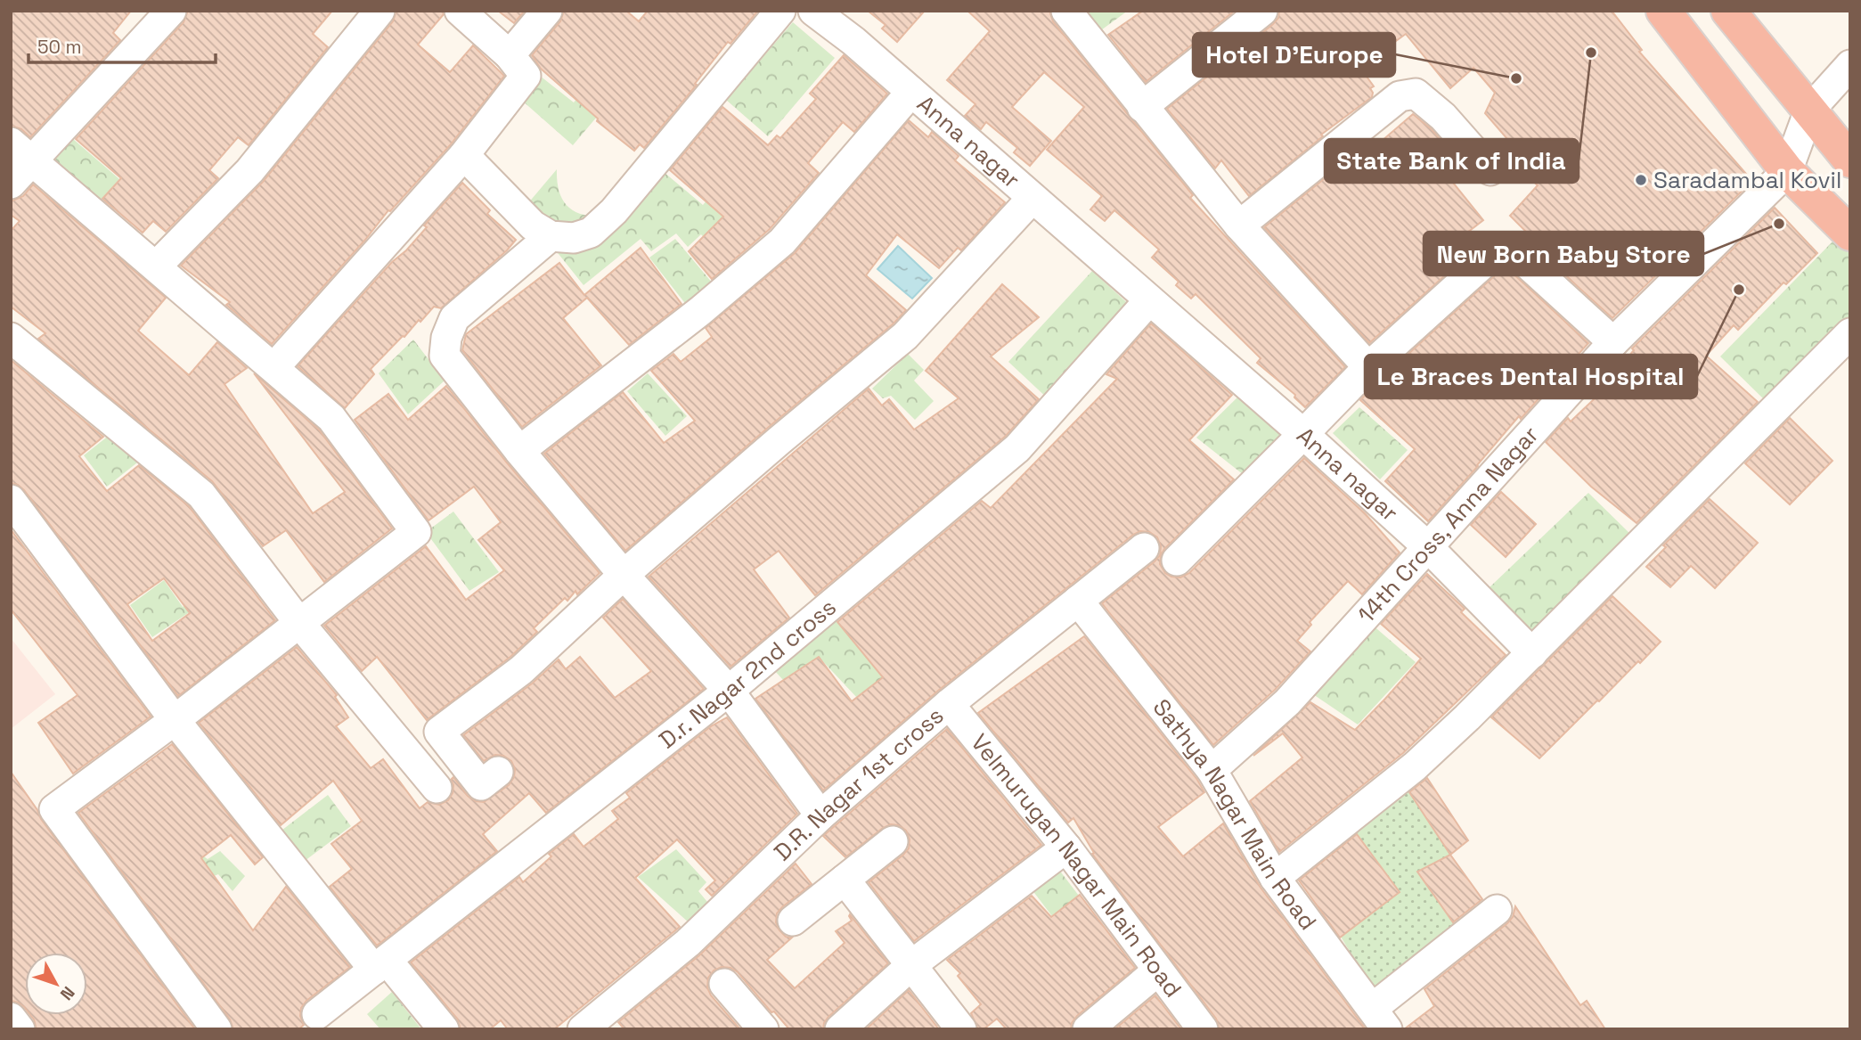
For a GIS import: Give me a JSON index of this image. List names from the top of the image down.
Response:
{
  "streets": {
    "street": [
      "Anna nagar",
      "14th Cross, Anna Nagar",
      "D.r. Nagar 2nd cross",
      "D.R. Nagar 1st cross",
      "Sathya Nagar Main Road",
      "Velmurugan Nagar Main Road"
    ]
  },
  "crossings": [
    ["Anna nagar", "14th Cross, Anna Nagar"],
    ["Anna nagar", "D.r. Nagar 2nd cross"],
    ["14th Cross, Anna Nagar", "Sathya Nagar Main Road"],
    ["D.R. Nagar 1st cross", "Sathya Nagar Main Road"],
    ["D.R. Nagar 1st cross", "Velmurugan Nagar Main Road"]
  ],
  "places": [
    "State Bank of India",
    "Hotel D'Europe",
    "Saradambal Kovil",
    "New Born Baby Store",
    "Le Braces Dental Hospital"
  ],
  "scale_bar": "50 m",
  "north": "bottom right"
}
